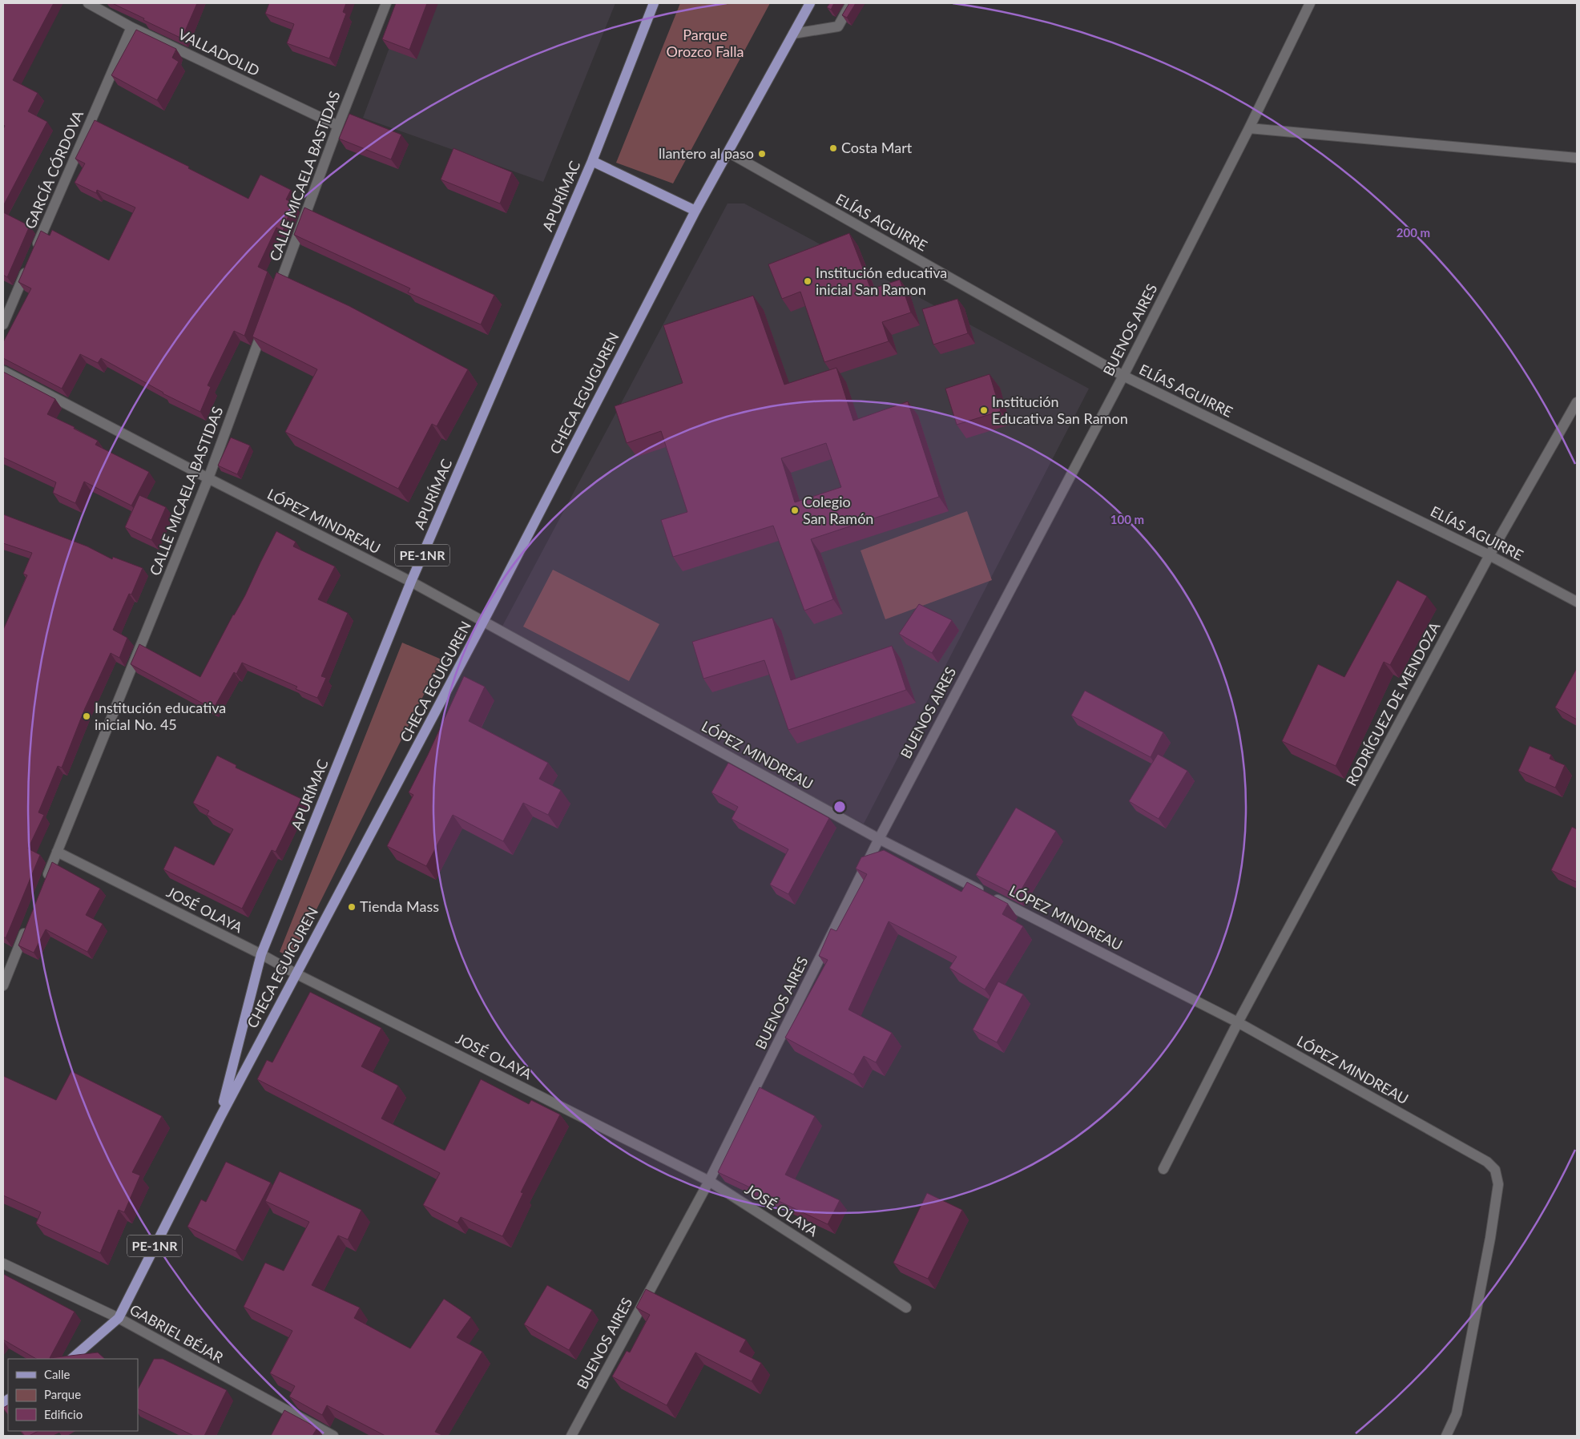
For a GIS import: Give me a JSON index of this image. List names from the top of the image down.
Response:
{
  "streets": {
    "main road": ["APURÍMAC", "CHECA EGUIGUREN", "PE-1NR"],
    "street": [
      "VALLADOLID",
      "GARCÍA CÓRDOVA",
      "CALLE MICAELA BASTIDAS",
      "ELÍAS AGUIRRE",
      "BUENOS AIRES",
      "LÓPEZ MINDREAU",
      "RODRÍGUEZ DE MENDOZA",
      "JOSÉ OLAYA",
      "GABRIEL BÉJAR"
    ]
  },
  "crossings": [
    ["VALLADOLID", "GARCÍA CÓRDOVA"],
    ["VALLADOLID", "CALLE MICAELA BASTIDAS"],
    ["CALLE MICAELA BASTIDAS", "LÓPEZ MINDREAU"],
    ["CALLE MICAELA BASTIDAS", "JOSÉ OLAYA"],
    ["APURÍMAC", "CHECA EGUIGUREN"],
    ["APURÍMAC", "LÓPEZ MINDREAU"],
    ["APURÍMAC", "JOSÉ OLAYA"],
    ["ELÍAS AGUIRRE", "BUENOS AIRES"],
    ["ELÍAS AGUIRRE", "CHECA EGUIGUREN"],
    ["ELÍAS AGUIRRE", "RODRÍGUEZ DE MENDOZA"],
    ["BUENOS AIRES", "LÓPEZ MINDREAU"],
    ["BUENOS AIRES", "JOSÉ OLAYA"],
    ["CHECA EGUIGUREN", "LÓPEZ MINDREAU"],
    ["CHECA EGUIGUREN", "JOSÉ OLAYA"],
    ["CHECA EGUIGUREN", "GABRIEL BÉJAR"],
    ["LÓPEZ MINDREAU", "RODRÍGUEZ DE MENDOZA"]
  ],
  "parks": ["Parque Orozco Falla"],
  "places": [
    "Costa Mart",
    "llantero al paso",
    "Institución educativa inicial San Ramon",
    "Institución Educativa San Ramon",
    "Colegio San Ramón",
    "Institución educativa inicial No. 45",
    "Tienda Mass"
  ],
  "legend": ["Calle", "Parque", "Edificio"],
  "rings": ["200 m", "100 m"]
}
